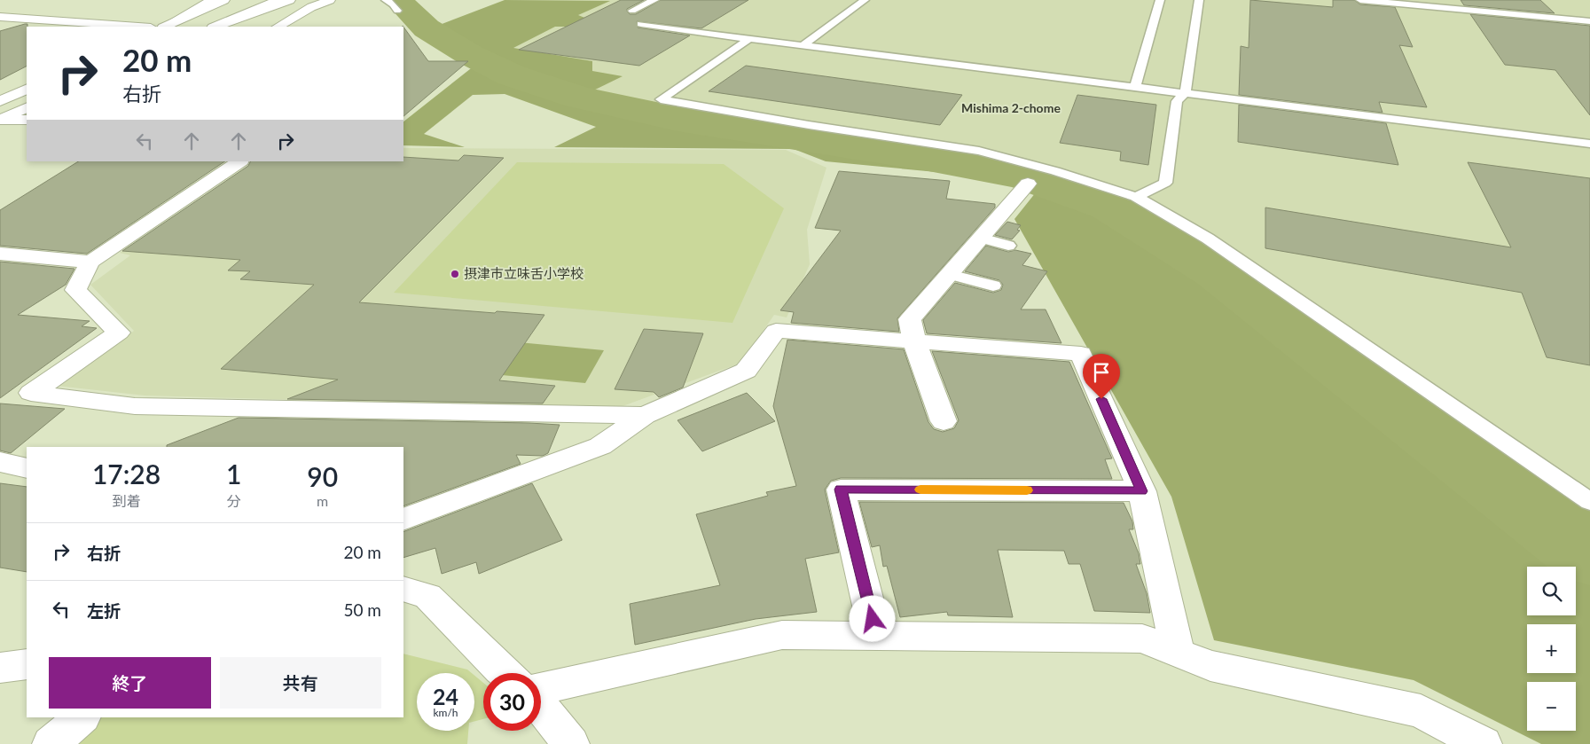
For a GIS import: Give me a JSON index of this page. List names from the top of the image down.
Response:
{
  "districts": ["Mishima 2-chome"],
  "places": ["摂津市立味舌小学校"],
  "page": {
    "turn": ["20 m", "右折"],
    "eta": [
      "17:28",
      "到着",
      "1",
      "分",
      "90",
      "m"
    ],
    "list": [
      {
        "name": "右折",
        "value": "20 m"
      },
      {
        "name": "左折",
        "value": "50 m"
      }
    ],
    "map_buttons": ["+", "−"],
    "buttons": ["終了", "共有"],
    "speed": "24 km/h",
    "limit": "30"
  }
}
